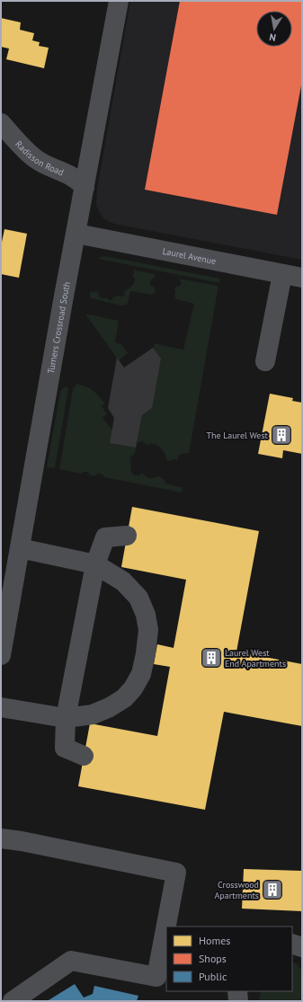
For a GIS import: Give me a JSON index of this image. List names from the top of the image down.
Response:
{
  "streets": {
    "street": ["Radisson Road", "Laurel Avenue", "Turners Crossroad South"]
  },
  "crossings": [
    ["Radisson Road", "Turners Crossroad South"],
    ["Laurel Avenue", "Turners Crossroad South"]
  ],
  "places": {
    "building": ["The Laurel West", "Laurel West End Apartments", "Crosswood Apartments"]
  },
  "legend": ["Homes", "Shops", "Public"],
  "north": "bottom"
}
